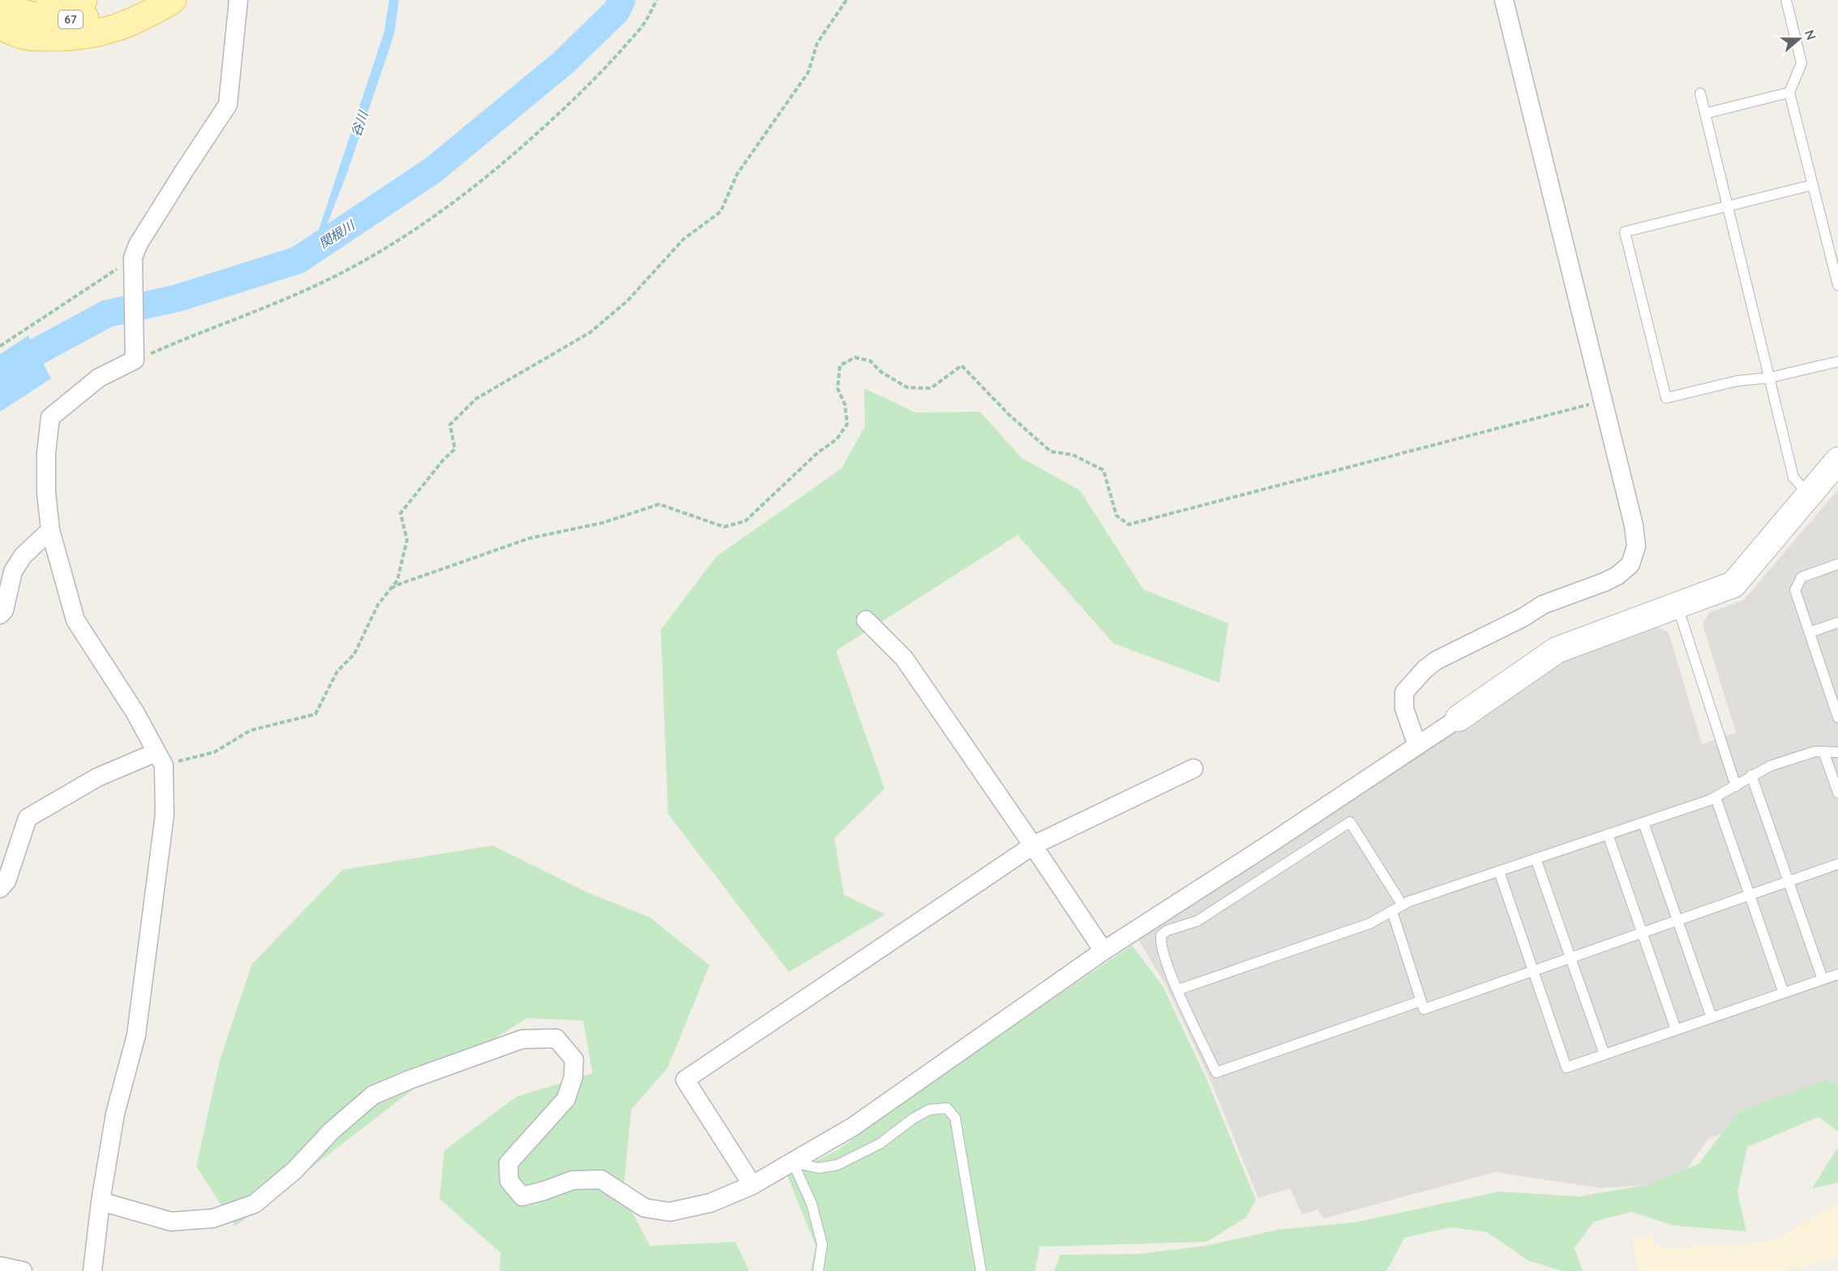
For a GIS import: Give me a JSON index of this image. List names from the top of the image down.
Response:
{
  "streets": {
    "main road": ["67"]
  },
  "water": ["谷川", "関根川"],
  "north": "right"
}
